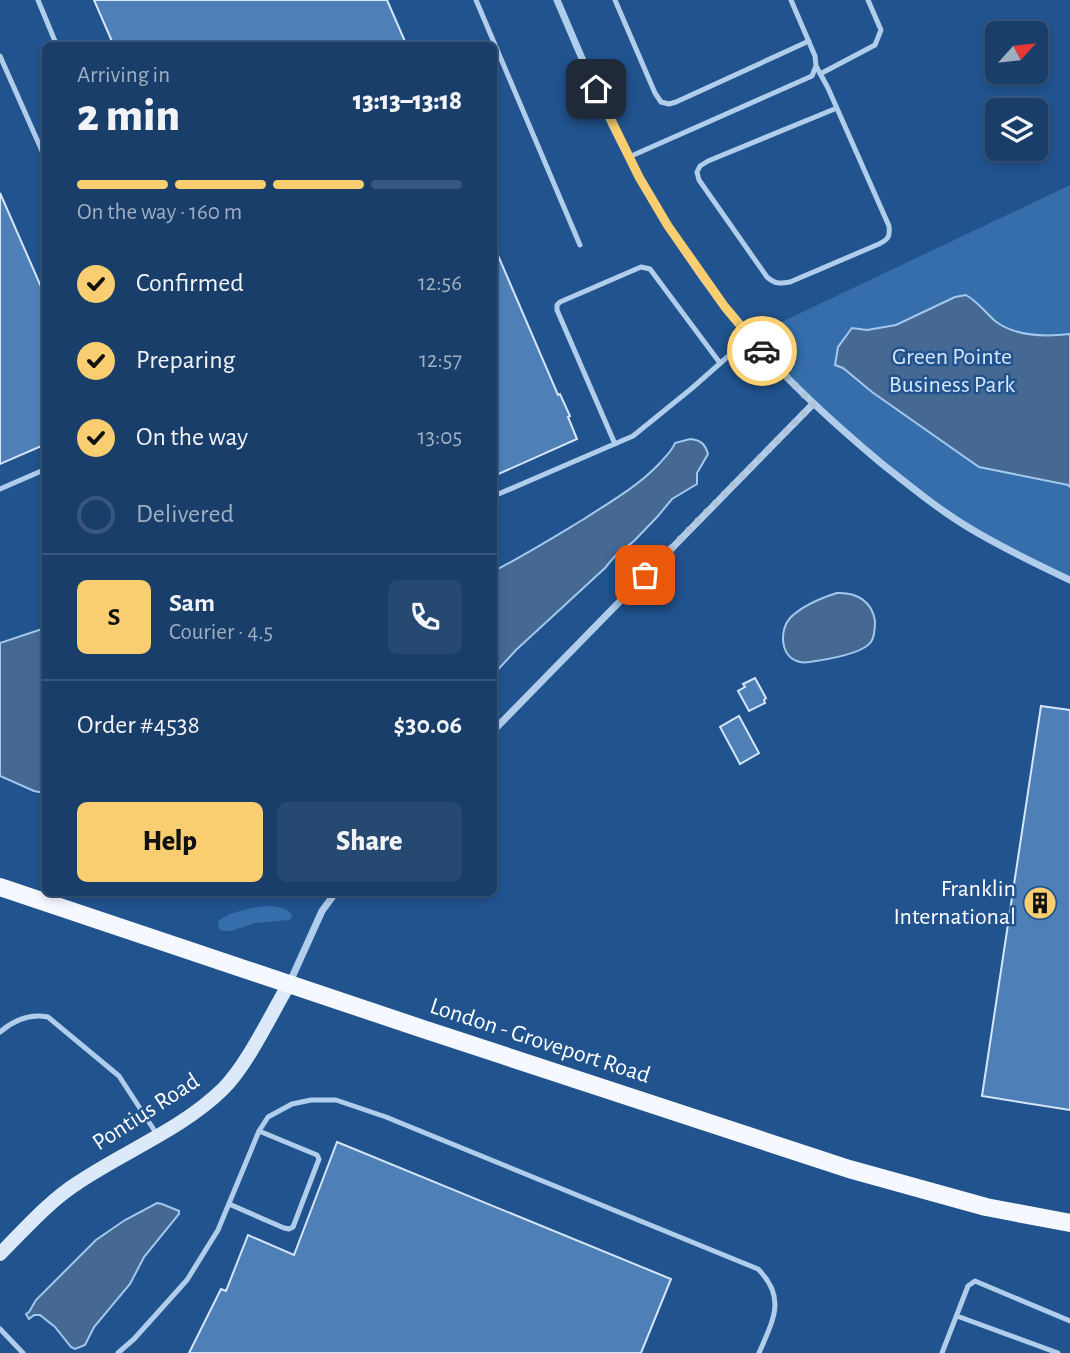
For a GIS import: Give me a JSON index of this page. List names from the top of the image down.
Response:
{
  "streets": {
    "main road": ["London - Groveport Road"],
    "street": ["Pontius Road"]
  },
  "crossings": [
    ["London - Groveport Road", "Pontius Road"]
  ],
  "parks": ["Green Pointe Business Park"],
  "places": {
    "building": ["Franklin International"]
  },
  "north": "top right",
  "page": {
    "heading": ["2 min", "Arriving in", "13:13–13:18"],
    "panel": [
      "Sam",
      "Courier · 4.5",
      "Order #4538",
      "$30.06"
    ],
    "bar": "On the way · 160 m",
    "list": [
      ["Confirmed", "12:56"],
      ["Preparing", "12:57"],
      ["On the way", "13:05"],
      "Delivered"
    ],
    "round": "S",
    "buttons": ["Help", "Share"]
  }
}
